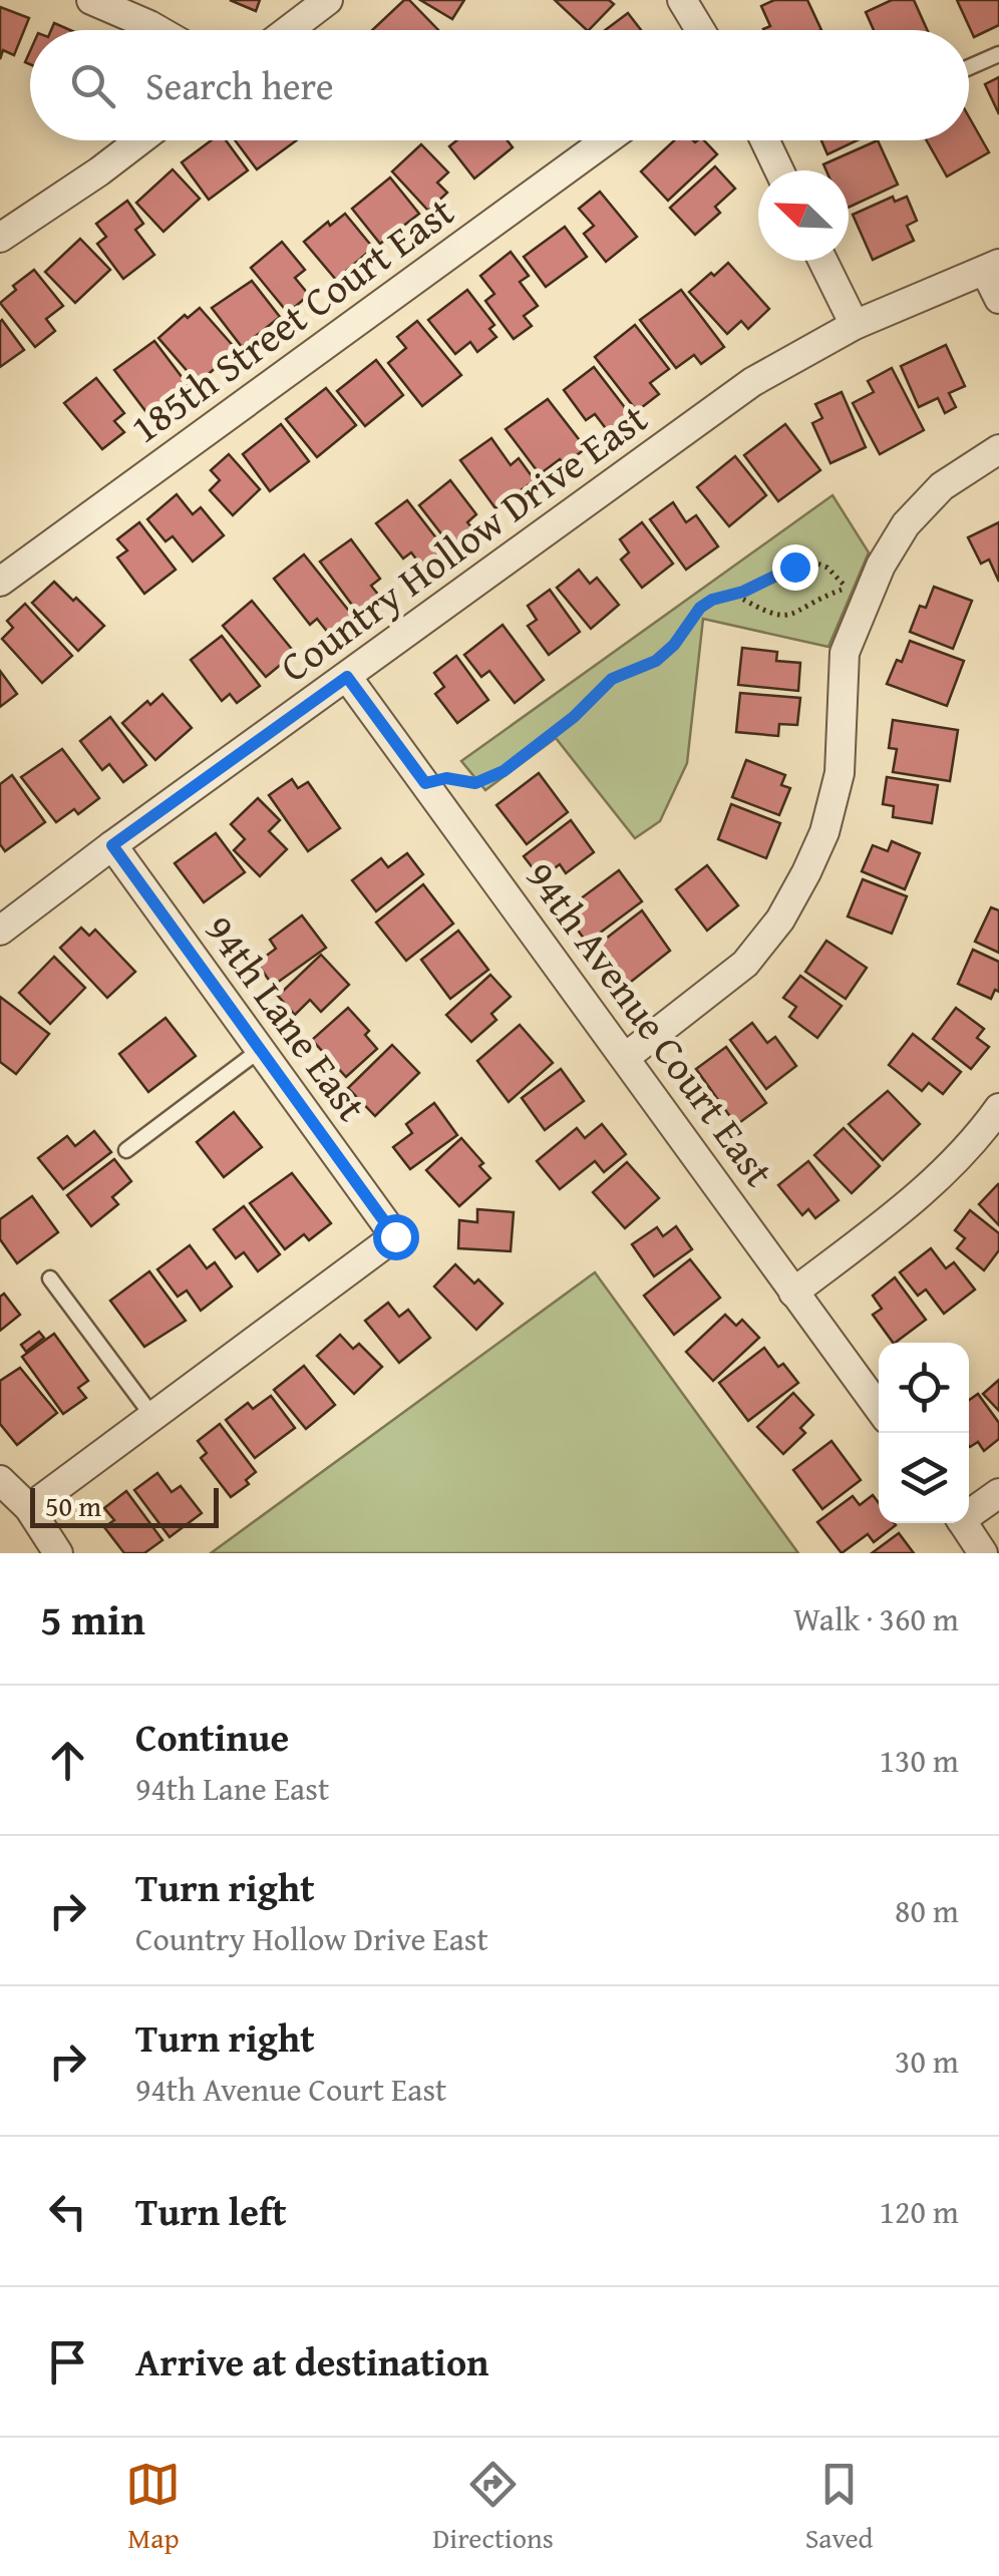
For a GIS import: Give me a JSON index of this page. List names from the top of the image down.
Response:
{
  "streets": {
    "street": [
      "185th Street Court East",
      "Country Hollow Drive East",
      "94th Lane East",
      "94th Avenue Court East"
    ]
  },
  "crossings": [
    ["Country Hollow Drive East", "94th Lane East"],
    ["Country Hollow Drive East", "94th Avenue Court East"]
  ],
  "scale_bar": "50 m",
  "north": "top left",
  "page": {
    "search": "Search here",
    "scale": "50 m",
    "heading": ["5 min", "Walk · 360 m"],
    "list": [
      ["Continue", "94th Lane East", "130 m"],
      ["Turn right", "Country Hollow Drive East", "80 m"],
      ["Turn right", "94th Avenue Court East", "30 m"],
      ["Turn left", "120 m"],
      "Arrive at destination"
    ],
    "nav": ["Map", "Directions", "Saved"]
  }
}
